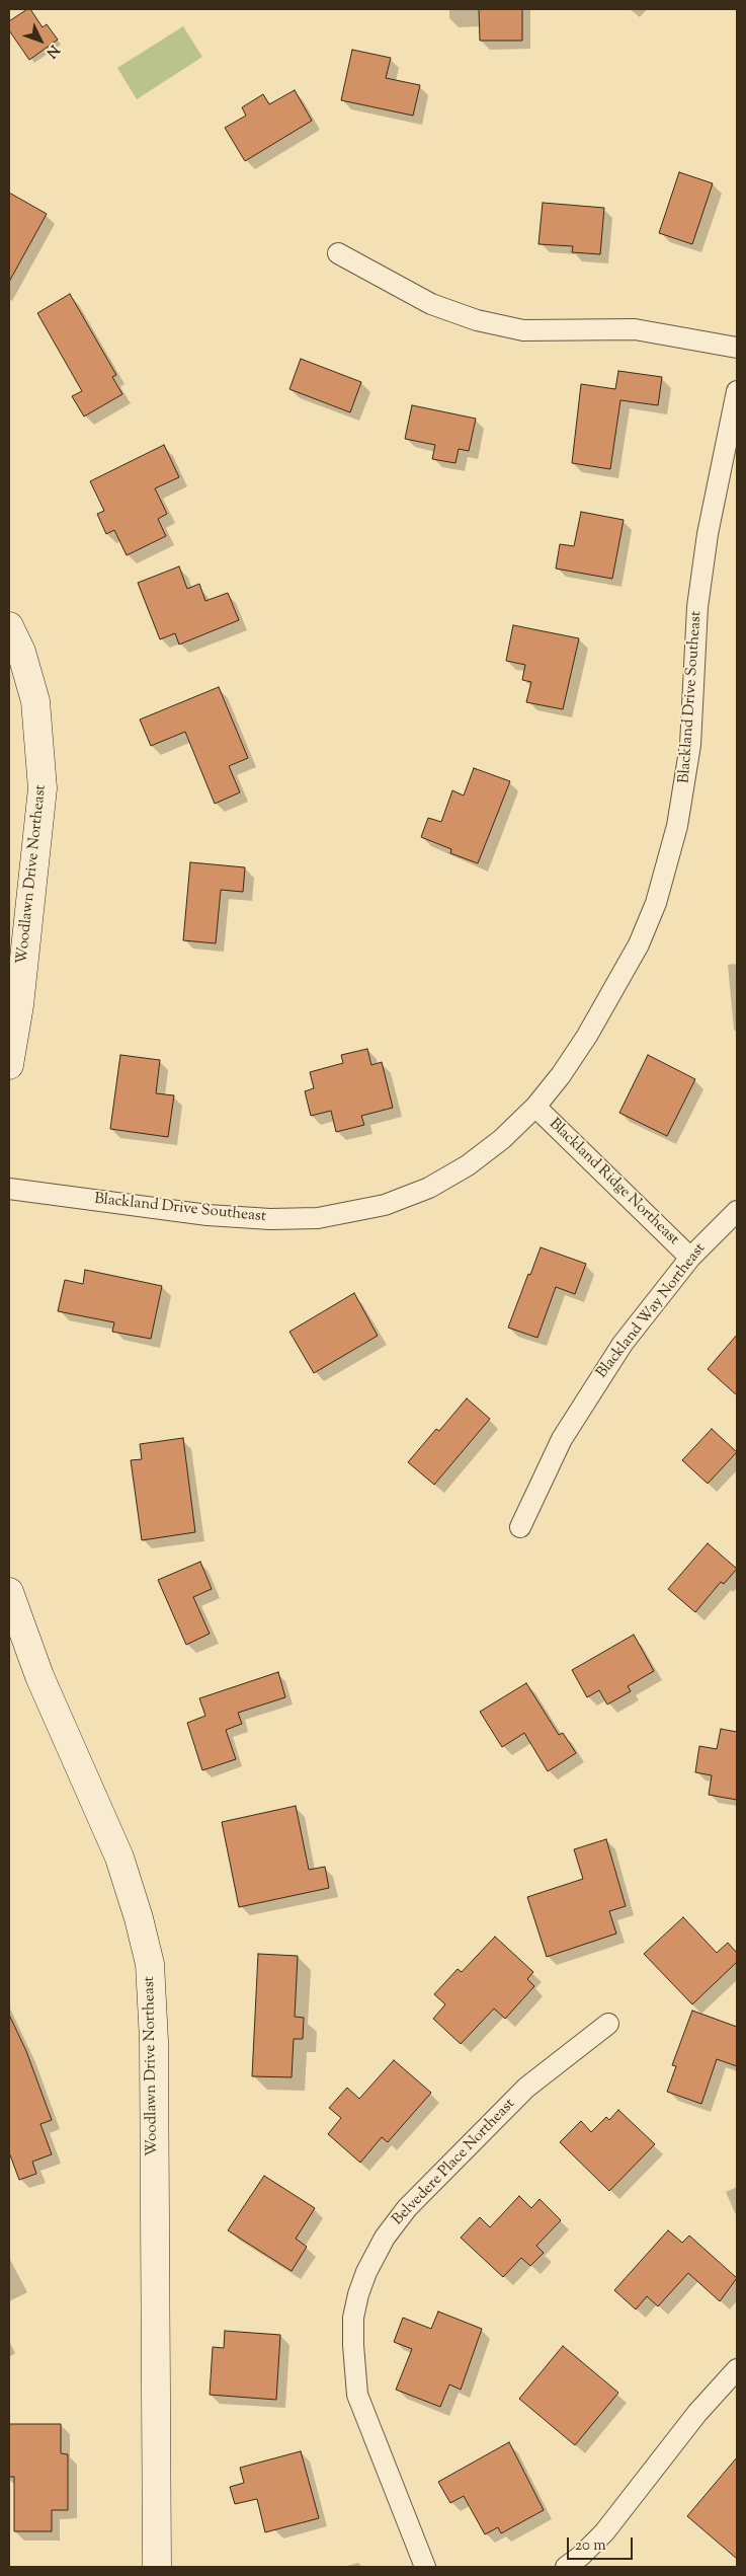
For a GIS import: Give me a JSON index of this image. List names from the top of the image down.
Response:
{
  "streets": {
    "street": [
      "Blackland Drive Southeast",
      "Woodlawn Drive Northeast",
      "Blackland Ridge Northeast",
      "Blackland Way Northeast",
      "Belvedere Place Northeast"
    ]
  },
  "crossings": [
    ["Blackland Drive Southeast", "Blackland Ridge Northeast"],
    ["Blackland Ridge Northeast", "Blackland Way Northeast"]
  ],
  "scale_bar": "20 m",
  "north": "bottom right"
}
